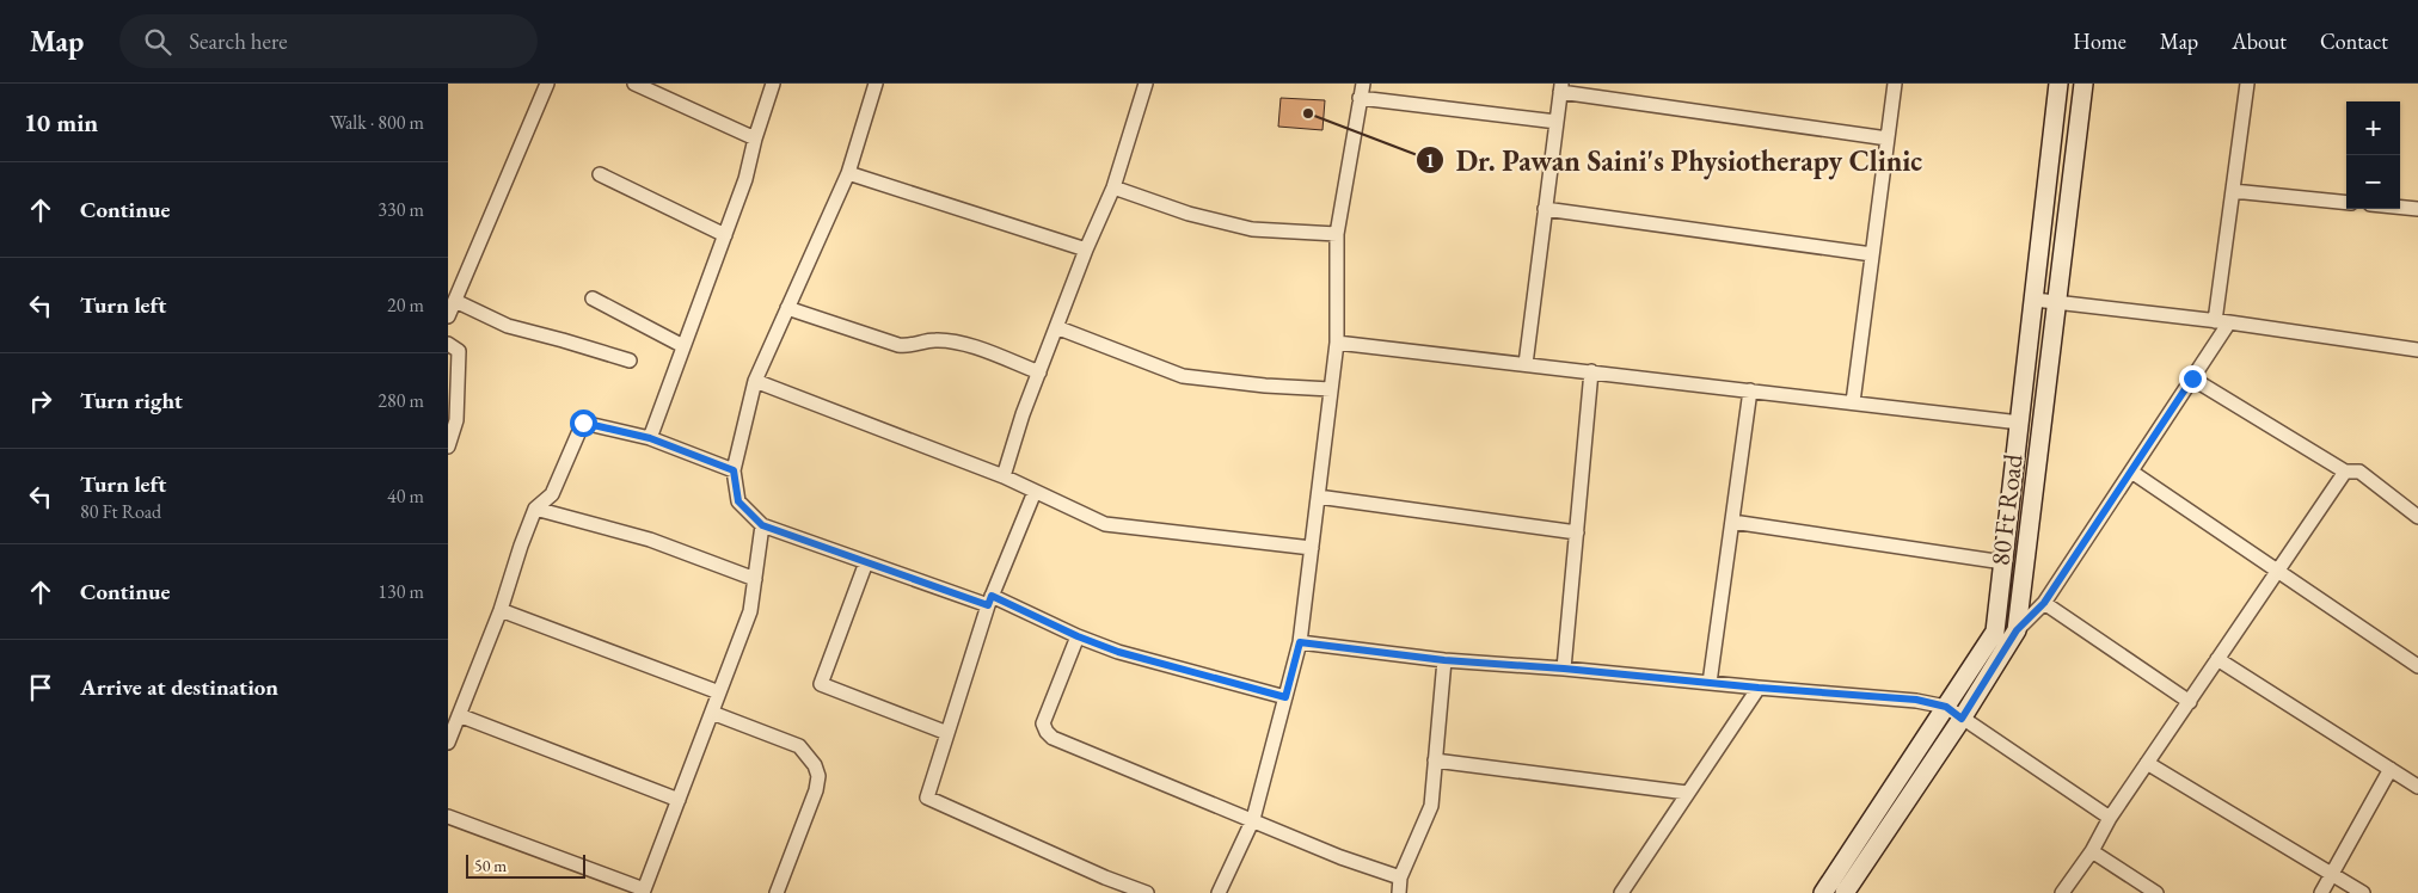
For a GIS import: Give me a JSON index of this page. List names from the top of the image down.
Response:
{
  "streets": {
    "main road": ["80 Ft Road"]
  },
  "places": ["Dr. Pawan Saini's Physiotherapy Clinic"],
  "scale_bar": "50 m",
  "page": {
    "header": "Map",
    "search": "Search here",
    "nav": [
      "Home",
      "Map",
      "About",
      "Contact"
    ],
    "heading": ["10 min", "Walk · 800 m"],
    "map_buttons": ["+", "−"],
    "list": [
      ["Continue", "330 m"],
      ["Turn left", "20 m"],
      ["Turn right", "280 m"],
      ["Turn left", "80 Ft Road", "40 m"],
      ["Continue", "130 m"],
      "Arrive at destination"
    ],
    "scale": "50 m"
  }
}
